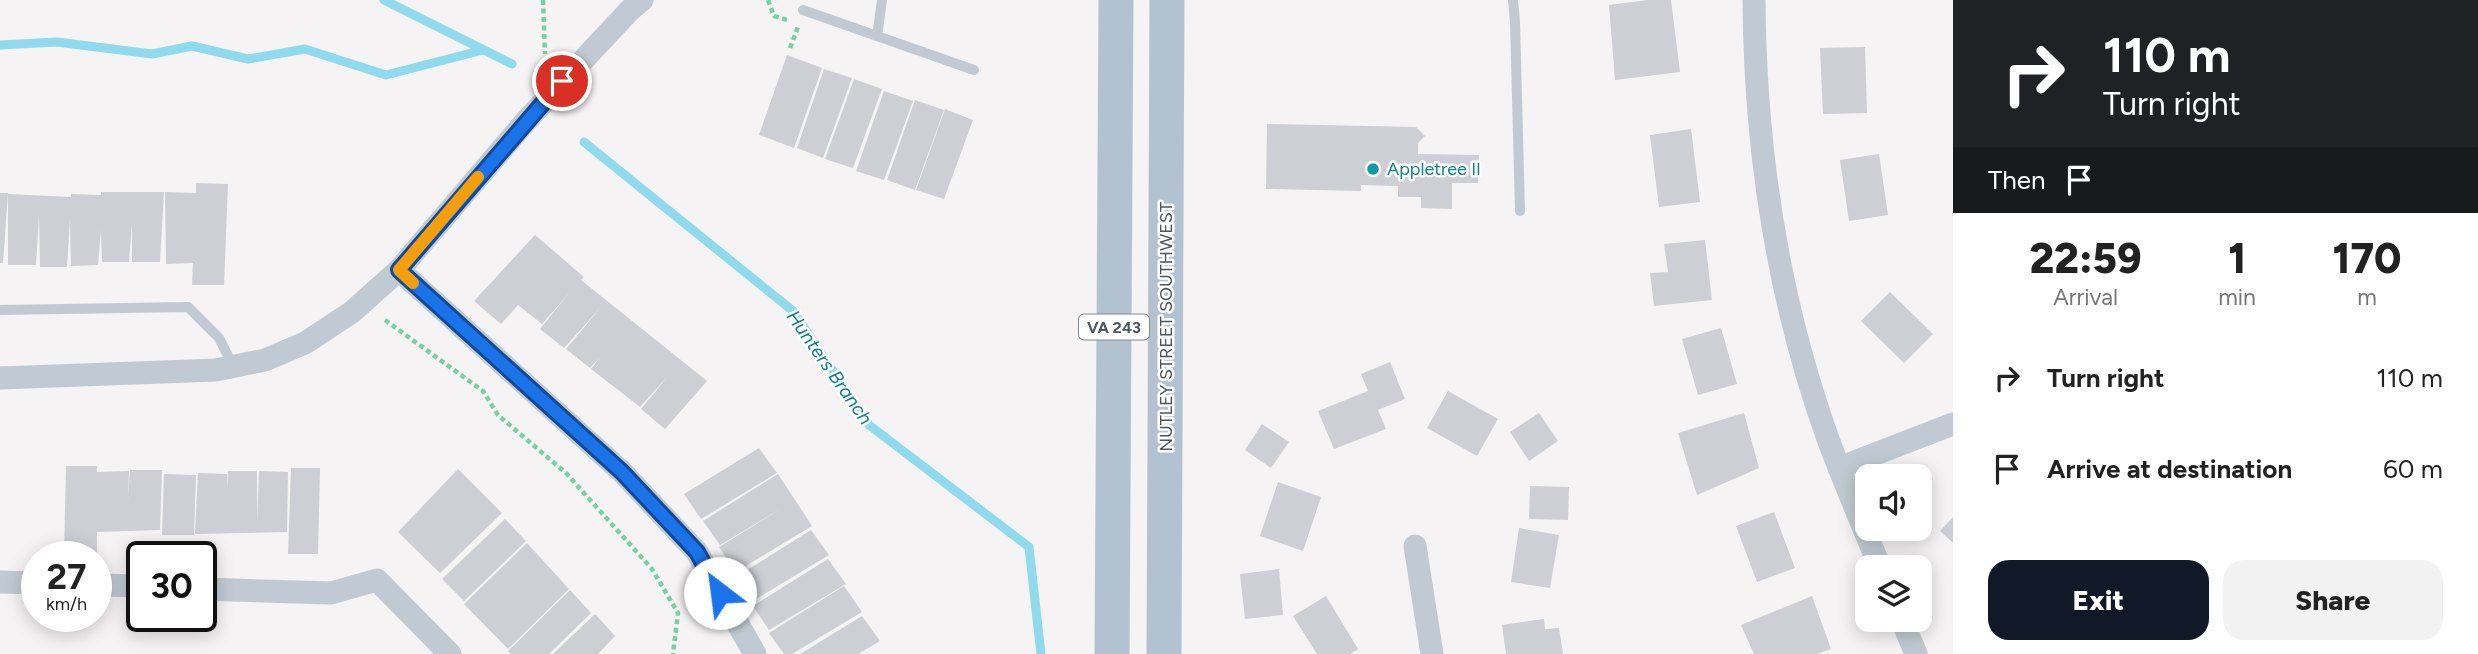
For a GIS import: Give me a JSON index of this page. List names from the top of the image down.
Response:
{
  "streets": {
    "main road": ["VA 243", "NUTLEY STREET SOUTHWEST"]
  },
  "water": ["Hunters Branch"],
  "places": ["Appletree II"],
  "page": {
    "turn": ["110 m", "Turn right"],
    "then": "Then",
    "eta": [
      "22:59",
      "Arrival",
      "1",
      "min",
      "170",
      "m"
    ],
    "list": [
      {
        "name": "Turn right",
        "value": "110 m"
      },
      {
        "name": "Arrive at destination",
        "value": "60 m"
      }
    ],
    "speed": "27 km/h",
    "limit": "30",
    "buttons": ["Exit", "Share"]
  }
}
